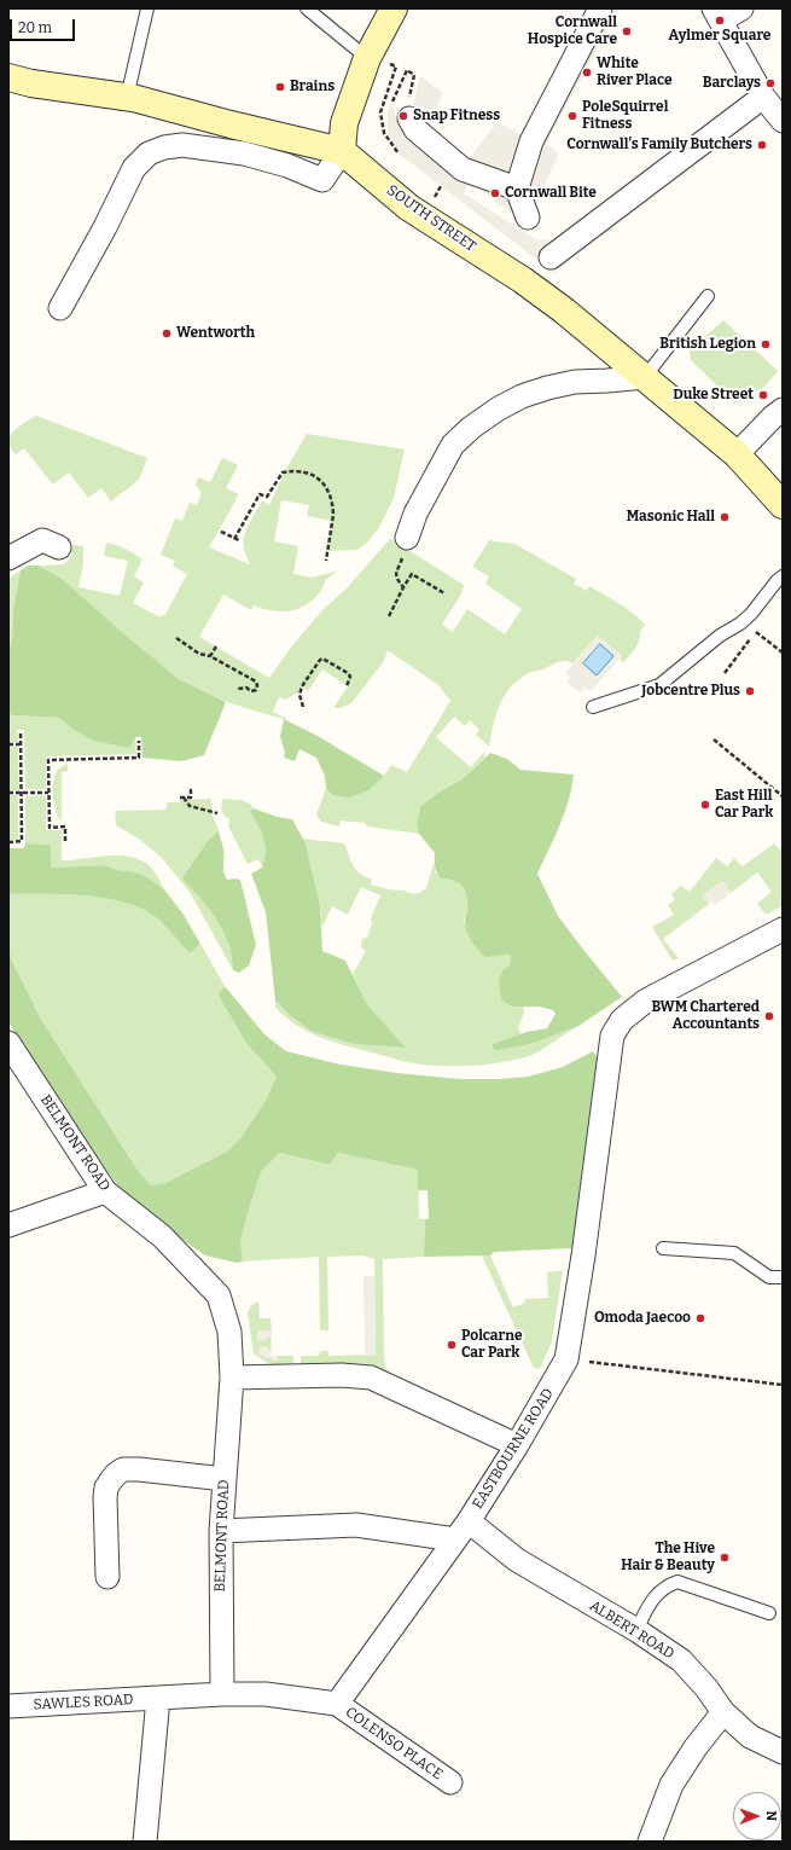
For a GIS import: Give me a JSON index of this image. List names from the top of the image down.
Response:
{
  "streets": {
    "street": [
      "SOUTH STREET",
      "BELMONT ROAD",
      "EASTBOURNE ROAD",
      "ALBERT ROAD",
      "SAWLES ROAD",
      "COLENSO PLACE"
    ]
  },
  "crossings": [
    ["EASTBOURNE ROAD", "ALBERT ROAD"],
    ["EASTBOURNE ROAD", "COLENSO PLACE"]
  ],
  "places": [
    "Aylmer Square",
    "Cornwall Hospice Care",
    "White River Place",
    "Barclays",
    "Brains",
    "Snap Fitness",
    "PoleSquirrel Fitness",
    "Cornwall's Family Butchers",
    "Cornwall Bite",
    "Wentworth",
    "British Legion",
    "Duke Street",
    "Masonic Hall",
    "Jobcentre Plus",
    "East Hill Car Park",
    "BWM Chartered Accountants",
    "Omoda Jaecoo",
    "Polcarne Car Park",
    "The Hive Hair & Beauty"
  ],
  "scale_bar": "20 m",
  "north": "right"
}
